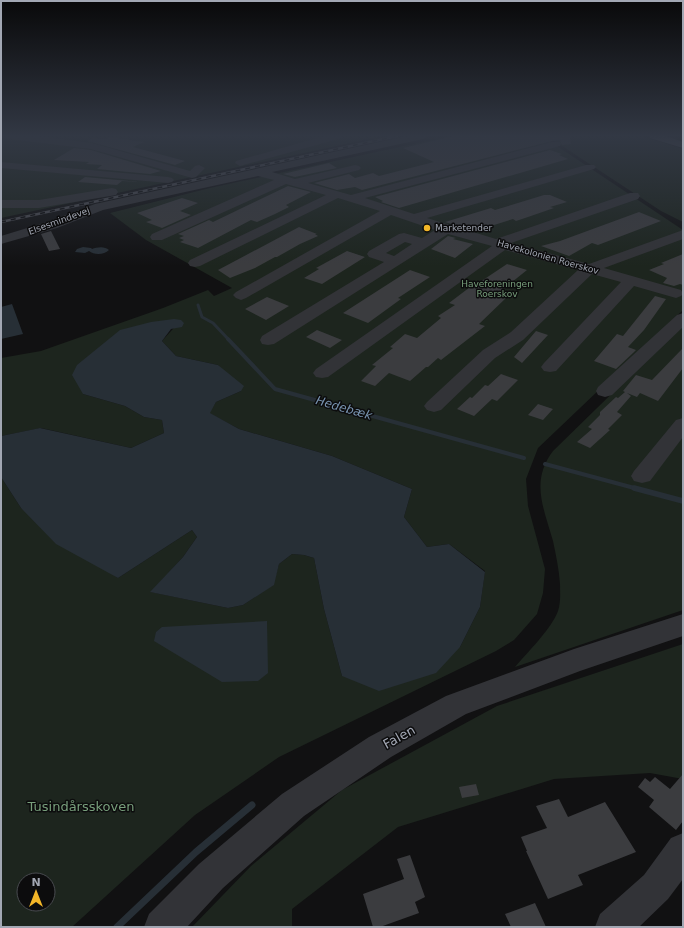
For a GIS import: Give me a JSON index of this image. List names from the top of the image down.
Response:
{
  "streets": {
    "street": ["Elsesmindevej", "Havekolonien Roerskov", "Falen"]
  },
  "water": ["Hedebæk"],
  "parks": ["Haveforeningen Roerskov", "Tusindårsskoven"],
  "places": ["Marketender"],
  "north": "top"
}
